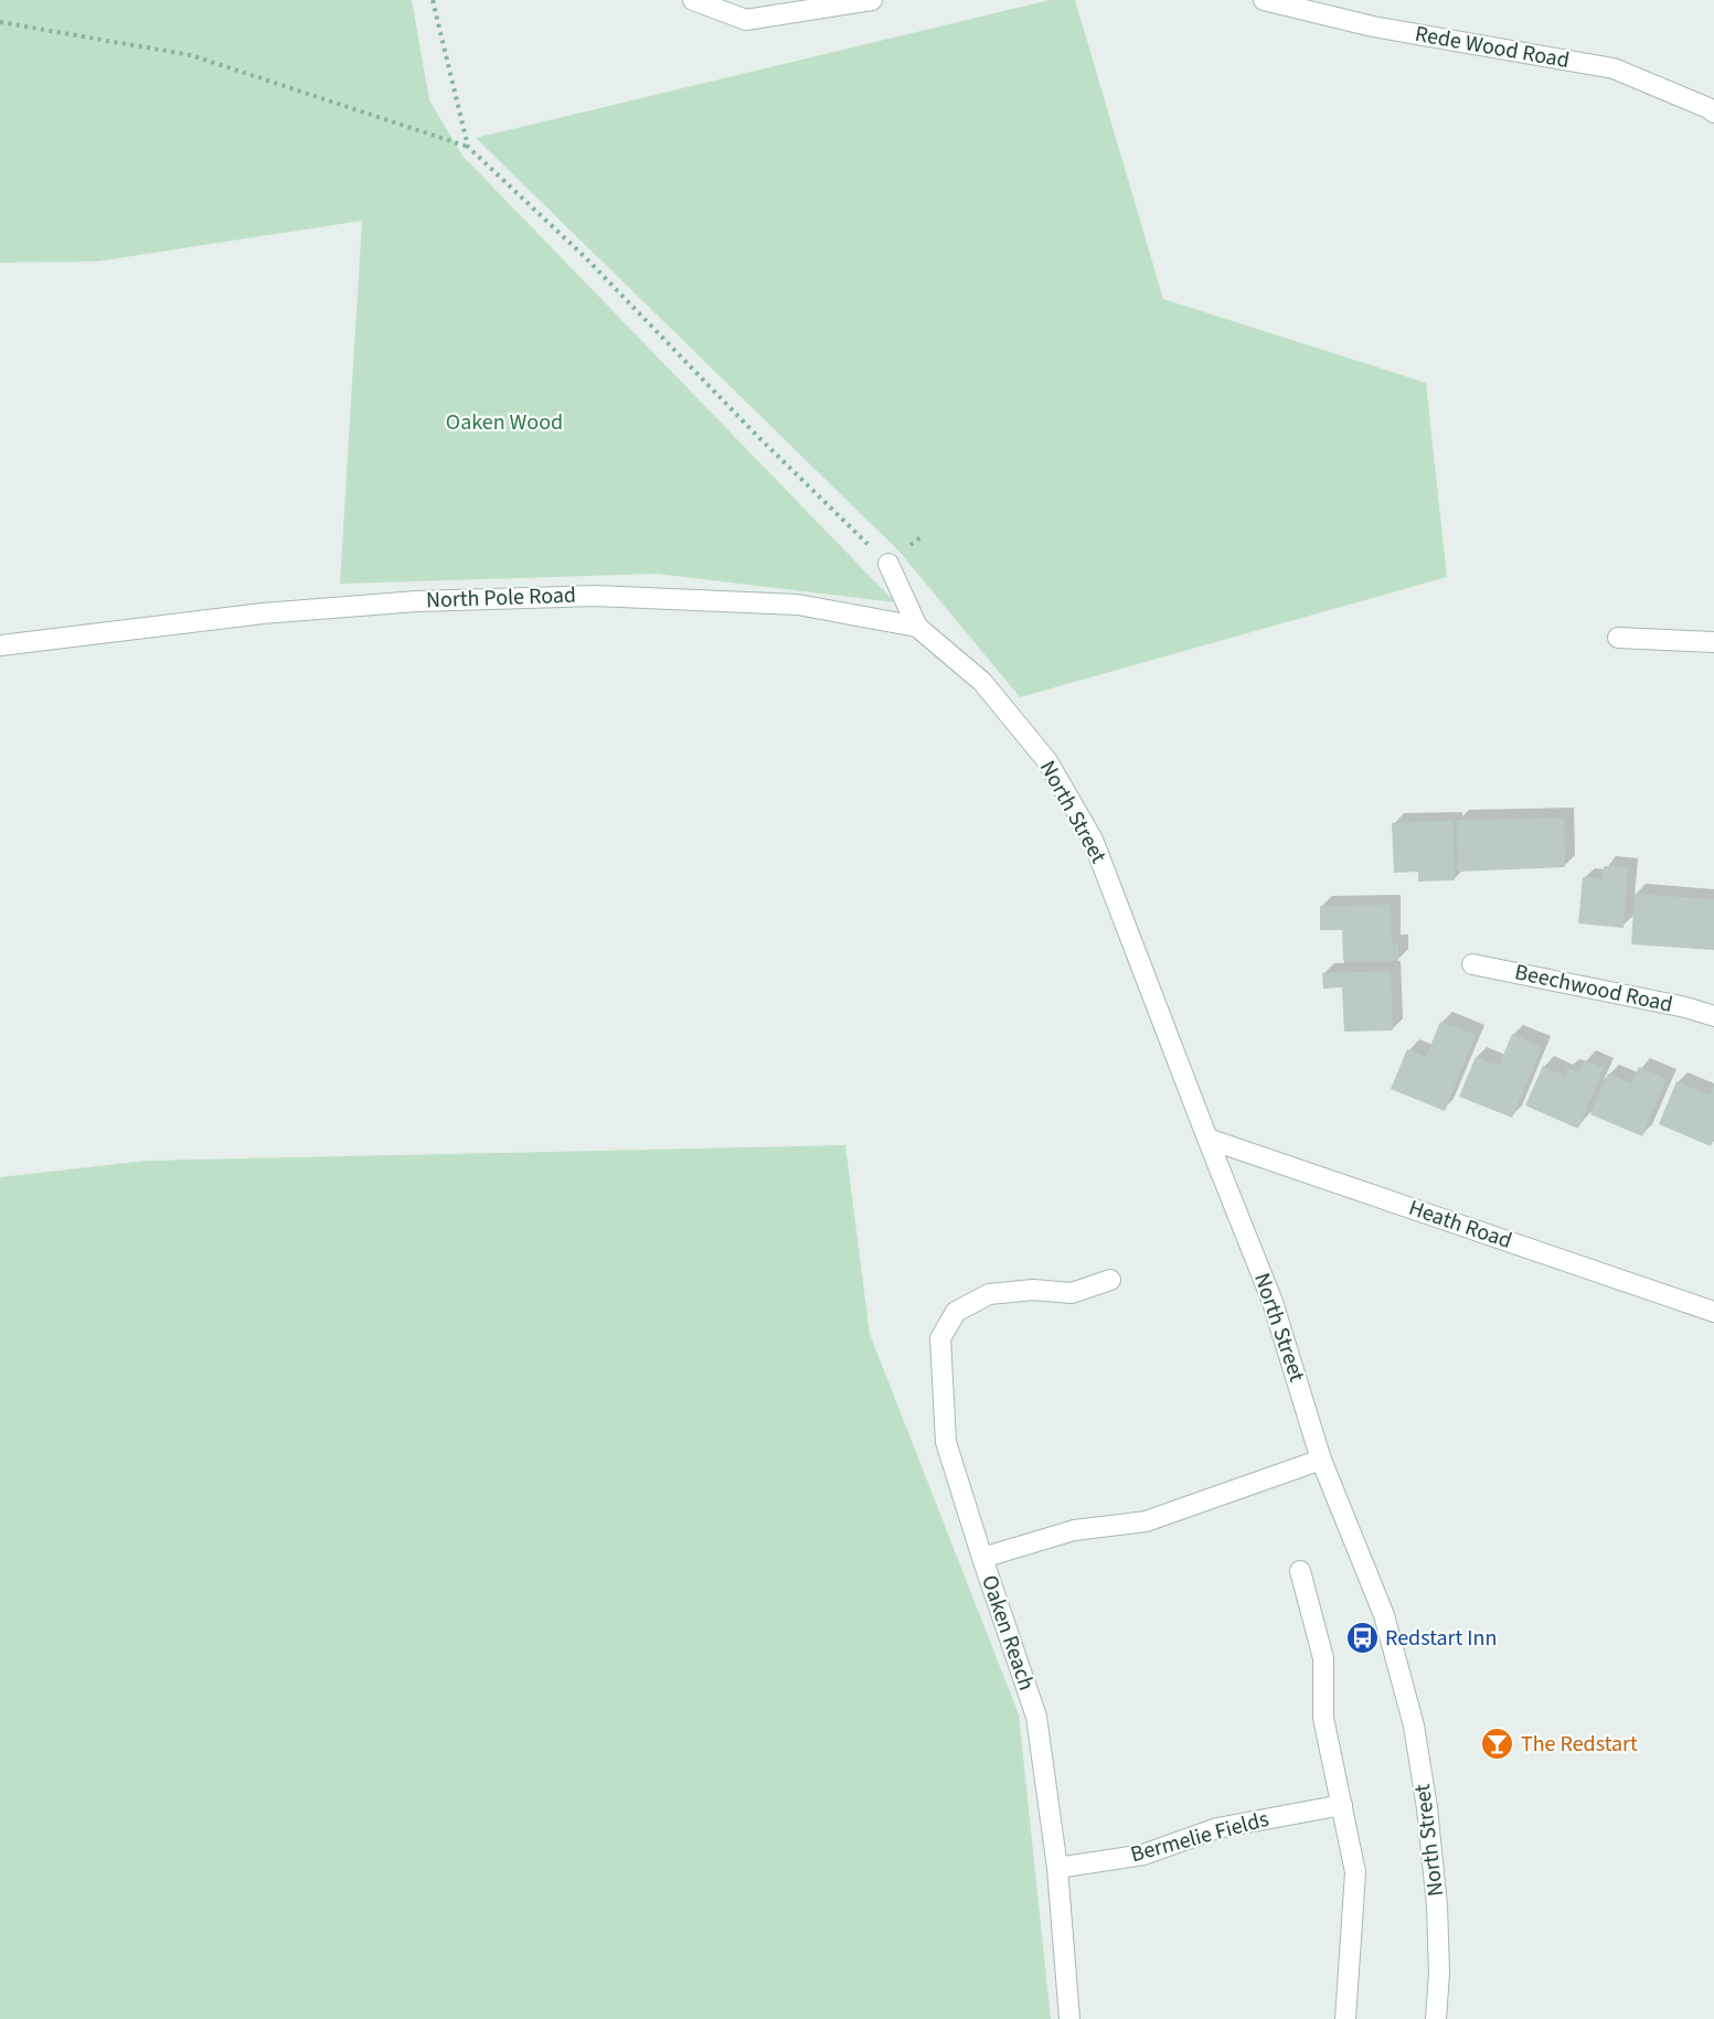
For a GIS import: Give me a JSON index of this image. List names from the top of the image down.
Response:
{
  "streets": {
    "street": [
      "Rede Wood Road",
      "North Pole Road",
      "North Street",
      "Beechwood Road",
      "Heath Road",
      "Oaken Reach",
      "Bermelie Fields"
    ]
  },
  "crossings": [
    ["North Pole Road", "North Street"],
    ["North Street", "Heath Road"],
    ["North Street", "Oaken Reach"],
    ["Oaken Reach", "Bermelie Fields"]
  ],
  "parks": ["Oaken Wood"],
  "places": {
    "bus stop": ["Redstart Inn"],
    "bar": ["The Redstart"]
  }
}
